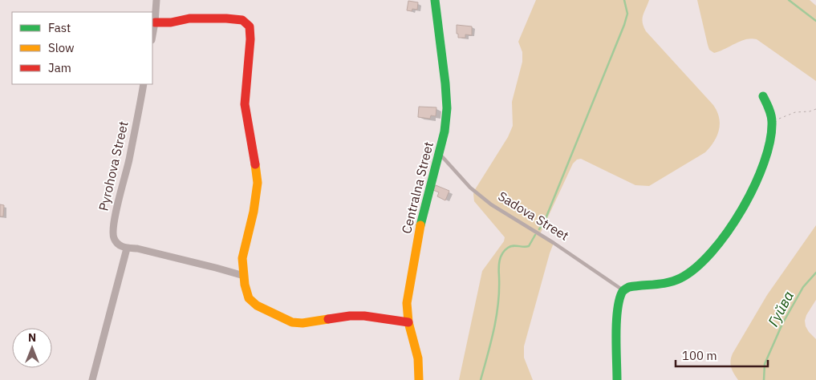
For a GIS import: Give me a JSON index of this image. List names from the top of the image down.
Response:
{
  "streets": {
    "street": ["Pyrohova Street", "Centralna Street"],
    "lane": ["Sadova Street"]
  },
  "crossings": [
    ["Centralna Street", "Sadova Street"]
  ],
  "water": ["Гуйва"],
  "legend": ["Fast", "Slow", "Jam"],
  "scale_bar": "100 m",
  "north": "top"
}
